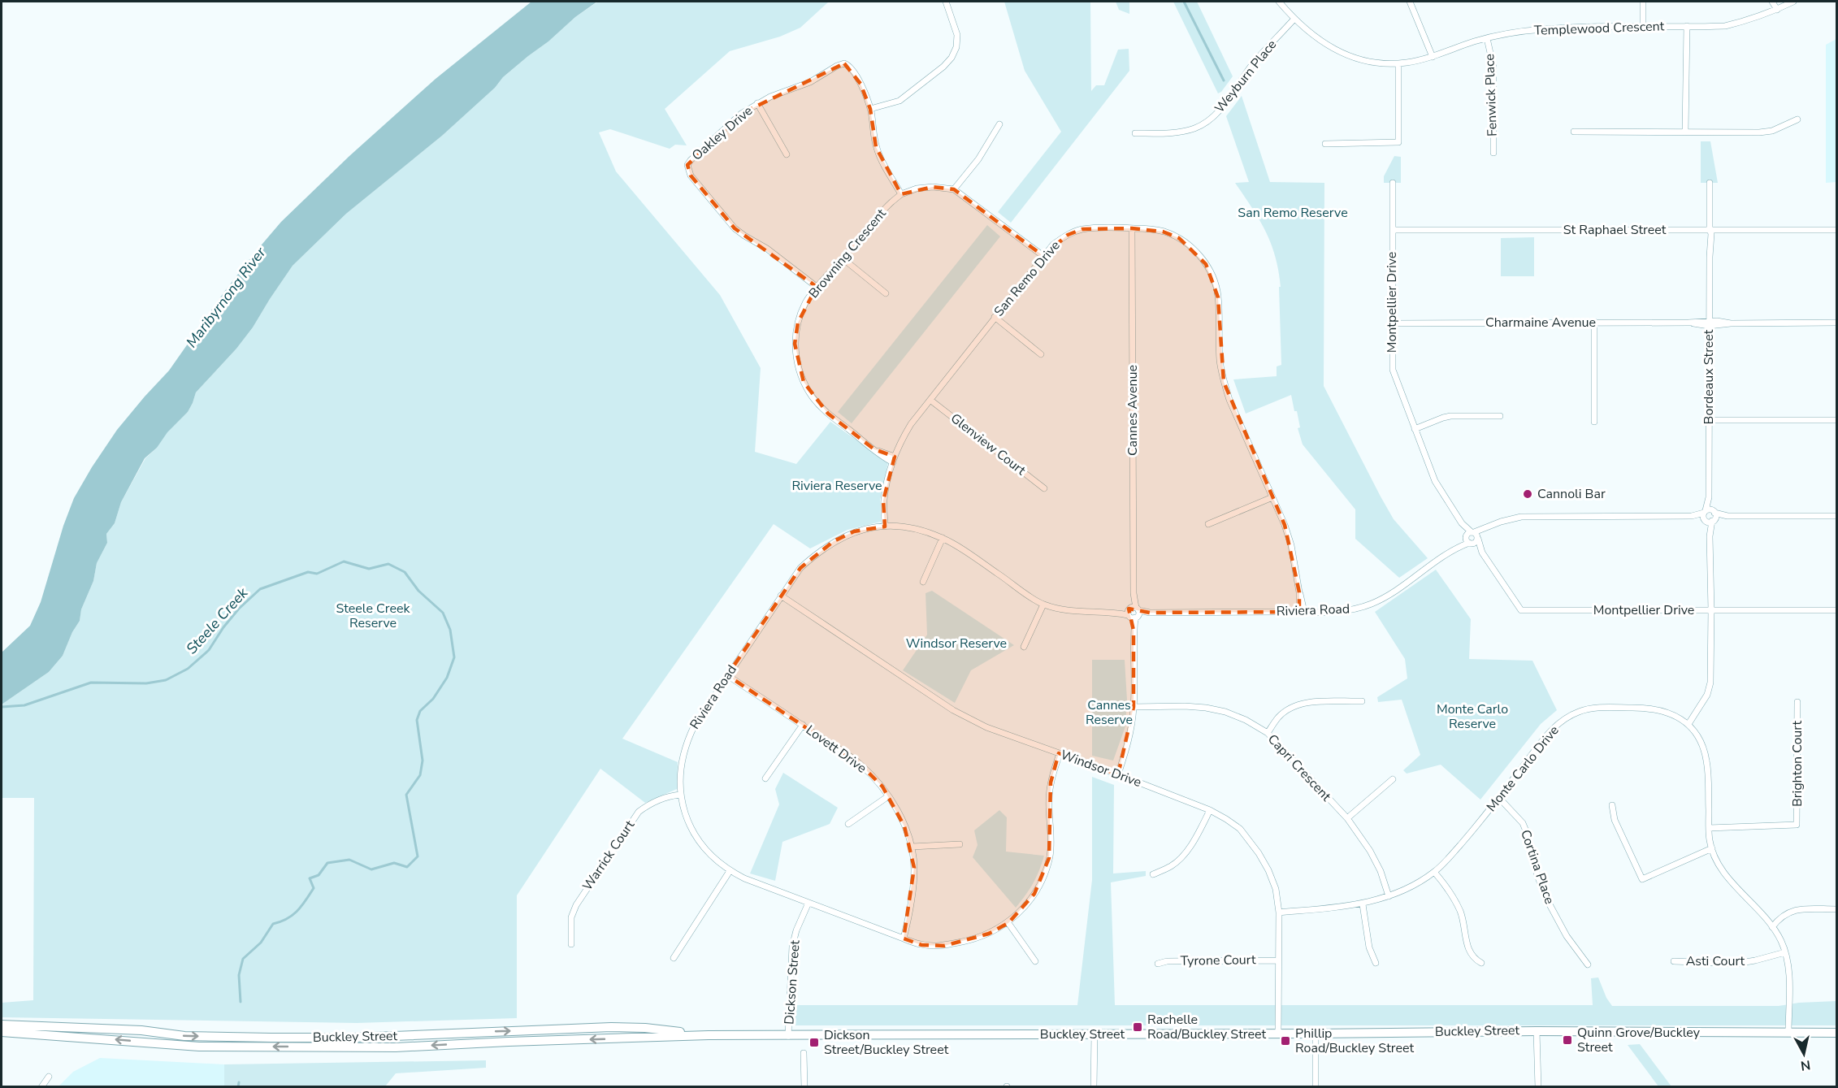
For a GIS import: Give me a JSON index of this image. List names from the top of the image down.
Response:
{
  "streets": {
    "main road": ["Buckley Street"],
    "street": [
      "Templewood Crescent",
      "Weyburn Place",
      "Fenwick Place",
      "Oakley Drive",
      "St Raphael Street",
      "Browning Crescent",
      "San Remo Drive",
      "Montpellier Drive",
      "Charmaine Avenue",
      "Bordeaux Street",
      "Cannes Avenue",
      "Glenview Court",
      "Riviera Road",
      "Lovett Drive",
      "Brighton Court",
      "Capri Crescent",
      "Windsor Drive",
      "Monte Carlo Drive",
      "Warrick Court",
      "Cortina Place",
      "Tyrone Court",
      "Asti Court",
      "Dickson Street"
    ]
  },
  "crossings": [
    ["Templewood Crescent", "Weyburn Place"],
    ["Templewood Crescent", "Fenwick Place"],
    ["Oakley Drive", "Browning Crescent"],
    ["St Raphael Street", "Montpellier Drive"],
    ["St Raphael Street", "Bordeaux Street"],
    ["Browning Crescent", "San Remo Drive"],
    ["San Remo Drive", "Cannes Avenue"],
    ["San Remo Drive", "Glenview Court"],
    ["San Remo Drive", "Riviera Road"],
    ["Montpellier Drive", "Charmaine Avenue"],
    ["Montpellier Drive", "Bordeaux Street"],
    ["Montpellier Drive", "Riviera Road"],
    ["Charmaine Avenue", "Bordeaux Street"],
    ["Bordeaux Street", "Riviera Road"],
    ["Bordeaux Street", "Monte Carlo Drive"],
    ["Cannes Avenue", "Riviera Road"],
    ["Cannes Avenue", "Capri Crescent"],
    ["Cannes Avenue", "Windsor Drive"],
    ["Riviera Road", "Lovett Drive"],
    ["Riviera Road", "Windsor Drive"],
    ["Riviera Road", "Warrick Court"],
    ["Riviera Road", "Dickson Street"],
    ["Capri Crescent", "Monte Carlo Drive"],
    ["Windsor Drive", "Monte Carlo Drive"],
    ["Windsor Drive", "Tyrone Court"],
    ["Windsor Drive", "Buckley Street"],
    ["Monte Carlo Drive", "Cortina Place"],
    ["Dickson Street", "Buckley Street"]
  ],
  "water": ["Maribyrnong River", "Steele Creek"],
  "parks": [
    "San Remo Reserve",
    "Riviera Reserve",
    "Steele Creek Reserve",
    "Windsor Reserve",
    "Cannes Reserve",
    "Monte Carlo Reserve"
  ],
  "places": {
    "other": ["Cannoli Bar"],
    "transit": [
      "Rachelle Road/Buckley Street",
      "Quinn Grove/Buckley Street",
      "Phillip Road/Buckley Street",
      "Dickson Street/Buckley Street"
    ]
  },
  "north": "bottom"
}
